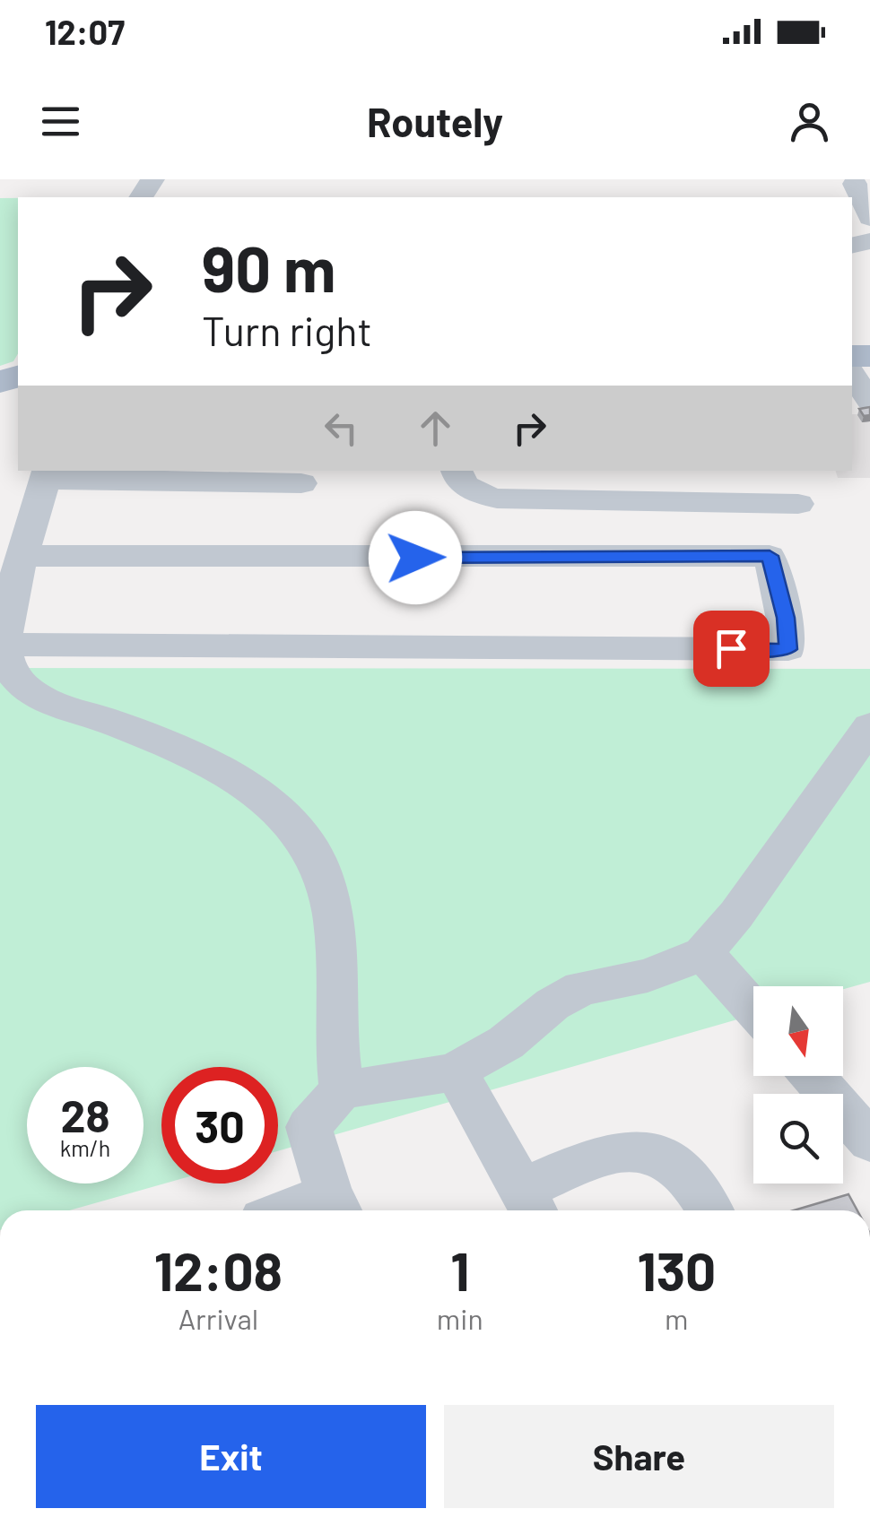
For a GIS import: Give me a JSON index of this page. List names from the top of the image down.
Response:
{
  "north": "bottom",
  "page": {
    "status": "12:07",
    "header": "Routely",
    "turn": ["90 m", "Turn right"],
    "speed": "28 km/h",
    "limit": "30",
    "eta": [
      "12:08",
      "Arrival",
      "1",
      "min",
      "130",
      "m"
    ],
    "buttons": ["Exit", "Share"]
  }
}
